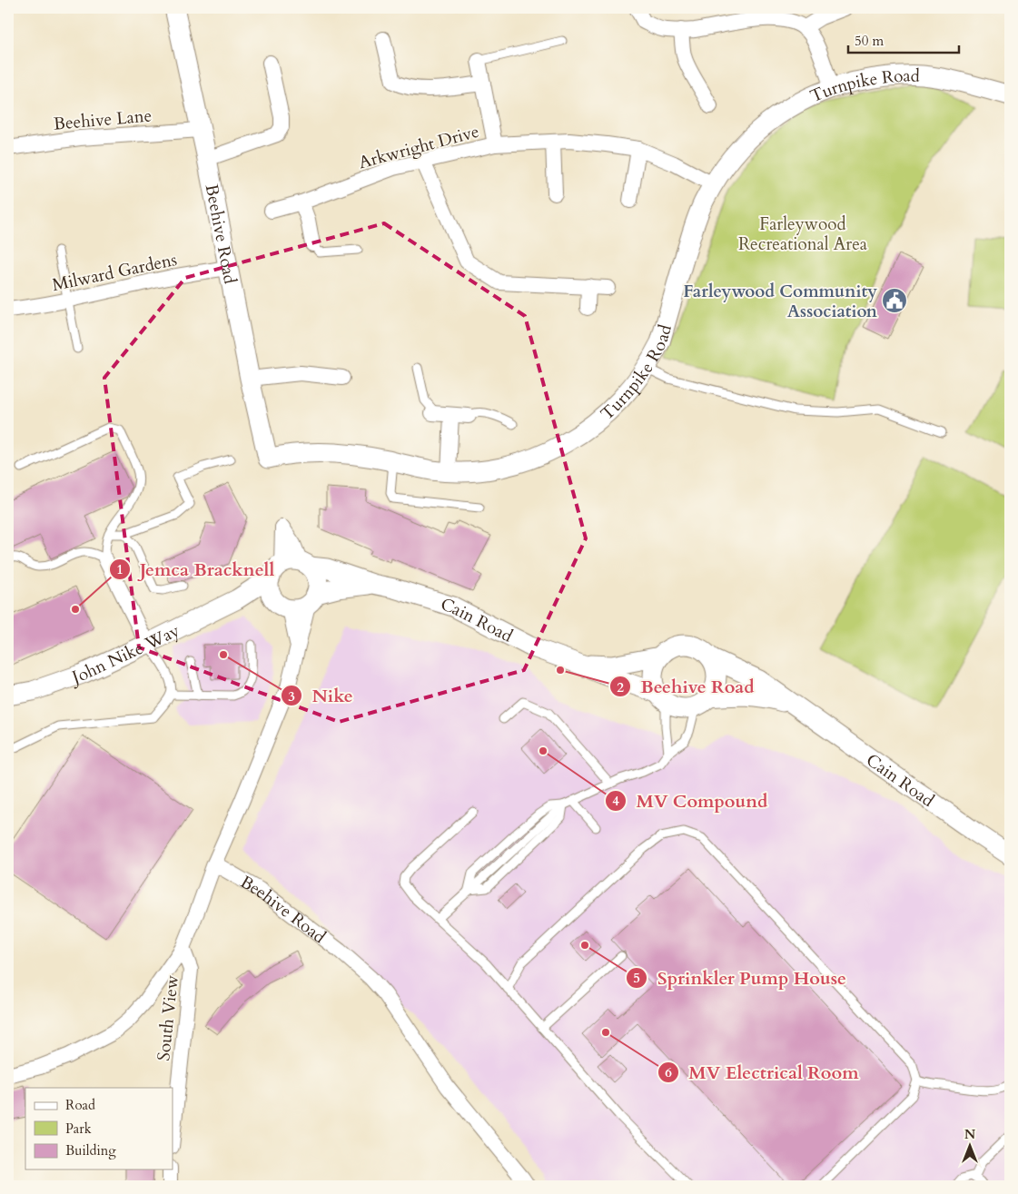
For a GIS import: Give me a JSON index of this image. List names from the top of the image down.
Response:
{
  "streets": {
    "street": [
      "Turnpike Road",
      "Beehive Lane",
      "Arkwright Drive",
      "Beehive Road",
      "Milward Gardens",
      "Cain Road",
      "John Nike Way",
      "South View"
    ]
  },
  "crossings": [
    ["Turnpike Road", "Arkwright Drive"],
    ["Turnpike Road", "Beehive Road"],
    ["Beehive Lane", "Beehive Road"],
    ["Beehive Road", "Milward Gardens"],
    ["Cain Road", "John Nike Way"]
  ],
  "parks": ["Farleywood Recreational Area"],
  "places": {
    "public building": ["Farleywood Community Association"],
    "other": [
      "Jemca Bracknell",
      "Nike",
      "Beehive Road",
      "MV Compound",
      "Sprinkler Pump House",
      "MV Electrical Room"
    ]
  },
  "legend": ["Road", "Park", "Building"],
  "scale_bar": "50 m",
  "north": "top"
}
